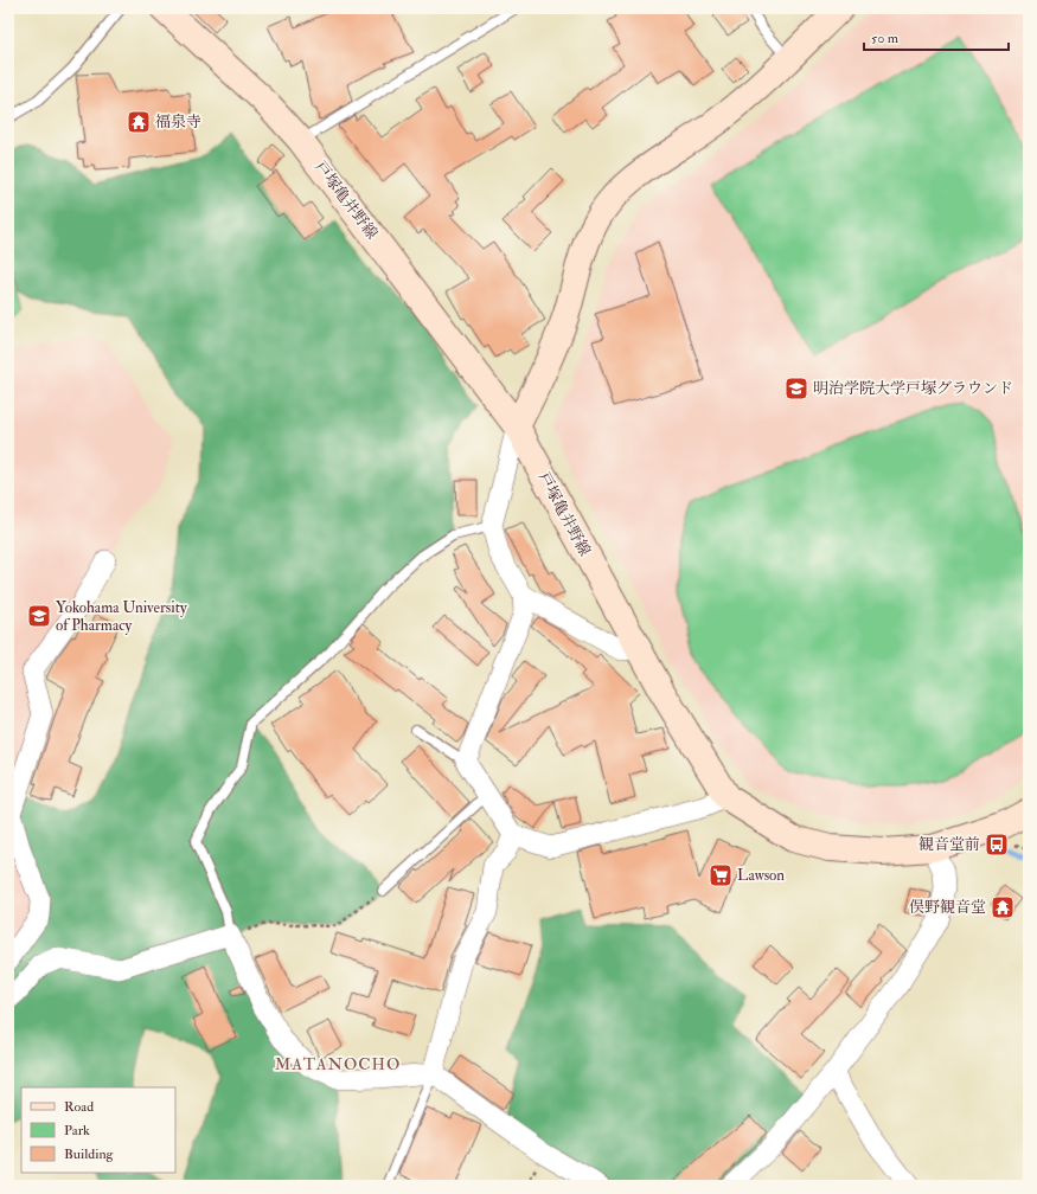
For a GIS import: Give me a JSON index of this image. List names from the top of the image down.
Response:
{
  "streets": {
    "main road": ["戸塚亀井野線"]
  },
  "districts": ["MATANOCHO"],
  "places": {
    "temple": ["福泉寺", "俣野観音堂"],
    "school or university": ["明治学院大学戸塚グラウンド", "Yokohama University of Pharmacy"],
    "bus stop": ["観音堂前"],
    "supermarket": ["Lawson"]
  },
  "legend": ["Road", "Park", "Building"],
  "scale_bar": "50 m"
}
